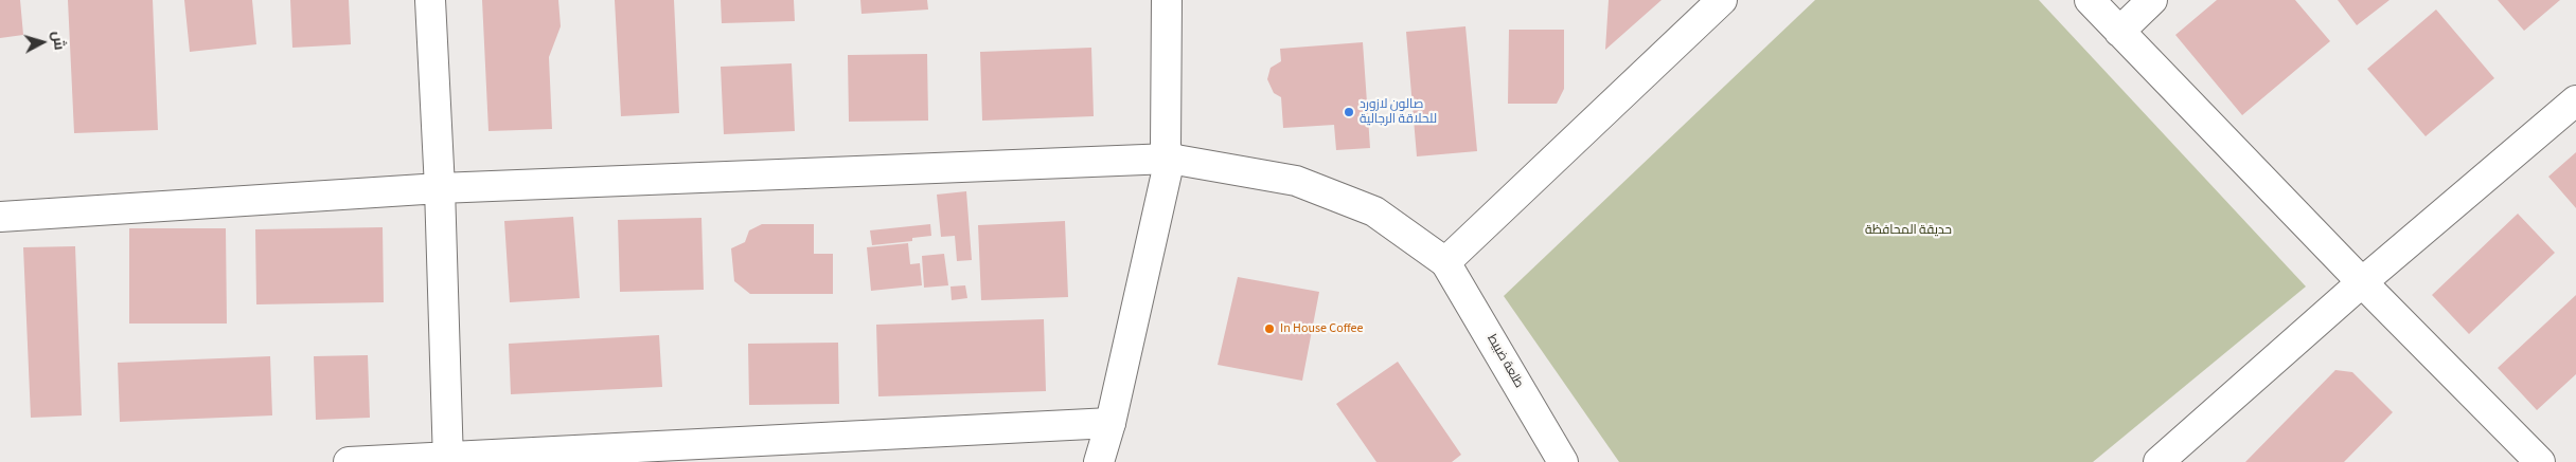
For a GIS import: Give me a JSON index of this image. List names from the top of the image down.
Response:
{
  "streets": {
    "street": ["طلعة ضبيط"]
  },
  "parks": ["حديقة المحافظة"],
  "places": ["صالون لازورد للحلاقة الرجالية", "In House Coffee"],
  "north": "right"
}
